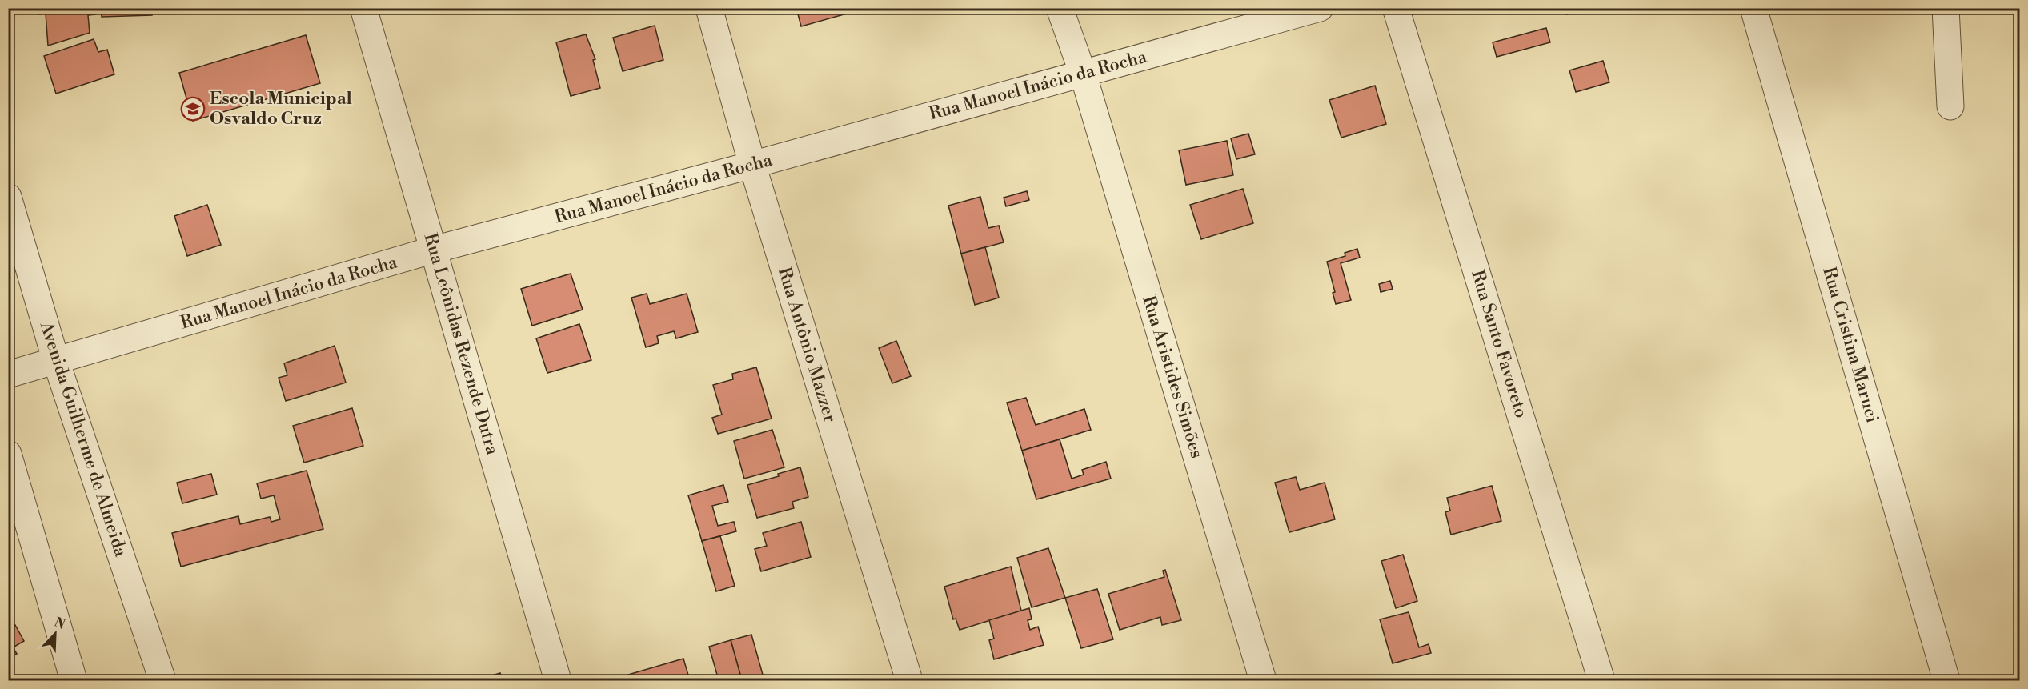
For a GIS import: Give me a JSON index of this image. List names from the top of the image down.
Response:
{
  "streets": {
    "street": [
      "Rua Manoel Inácio da Rocha",
      "Rua Leônidas Rezende Dutra",
      "Rua Santo Favoreto",
      "Rua Antônio Mazzer",
      "Rua Cristina Maruci",
      "Rua Aristides Simões",
      "Avenida Guilherme de Almeida"
    ]
  },
  "crossings": [
    ["Rua Manoel Inácio da Rocha", "Rua Leônidas Rezende Dutra"],
    ["Rua Manoel Inácio da Rocha", "Rua Antônio Mazzer"],
    ["Rua Manoel Inácio da Rocha", "Rua Aristides Simões"],
    ["Rua Manoel Inácio da Rocha", "Avenida Guilherme de Almeida"]
  ],
  "places": {
    "school or university": ["Escola Municipal Osvaldo Cruz"]
  },
  "north": "top right"
}
